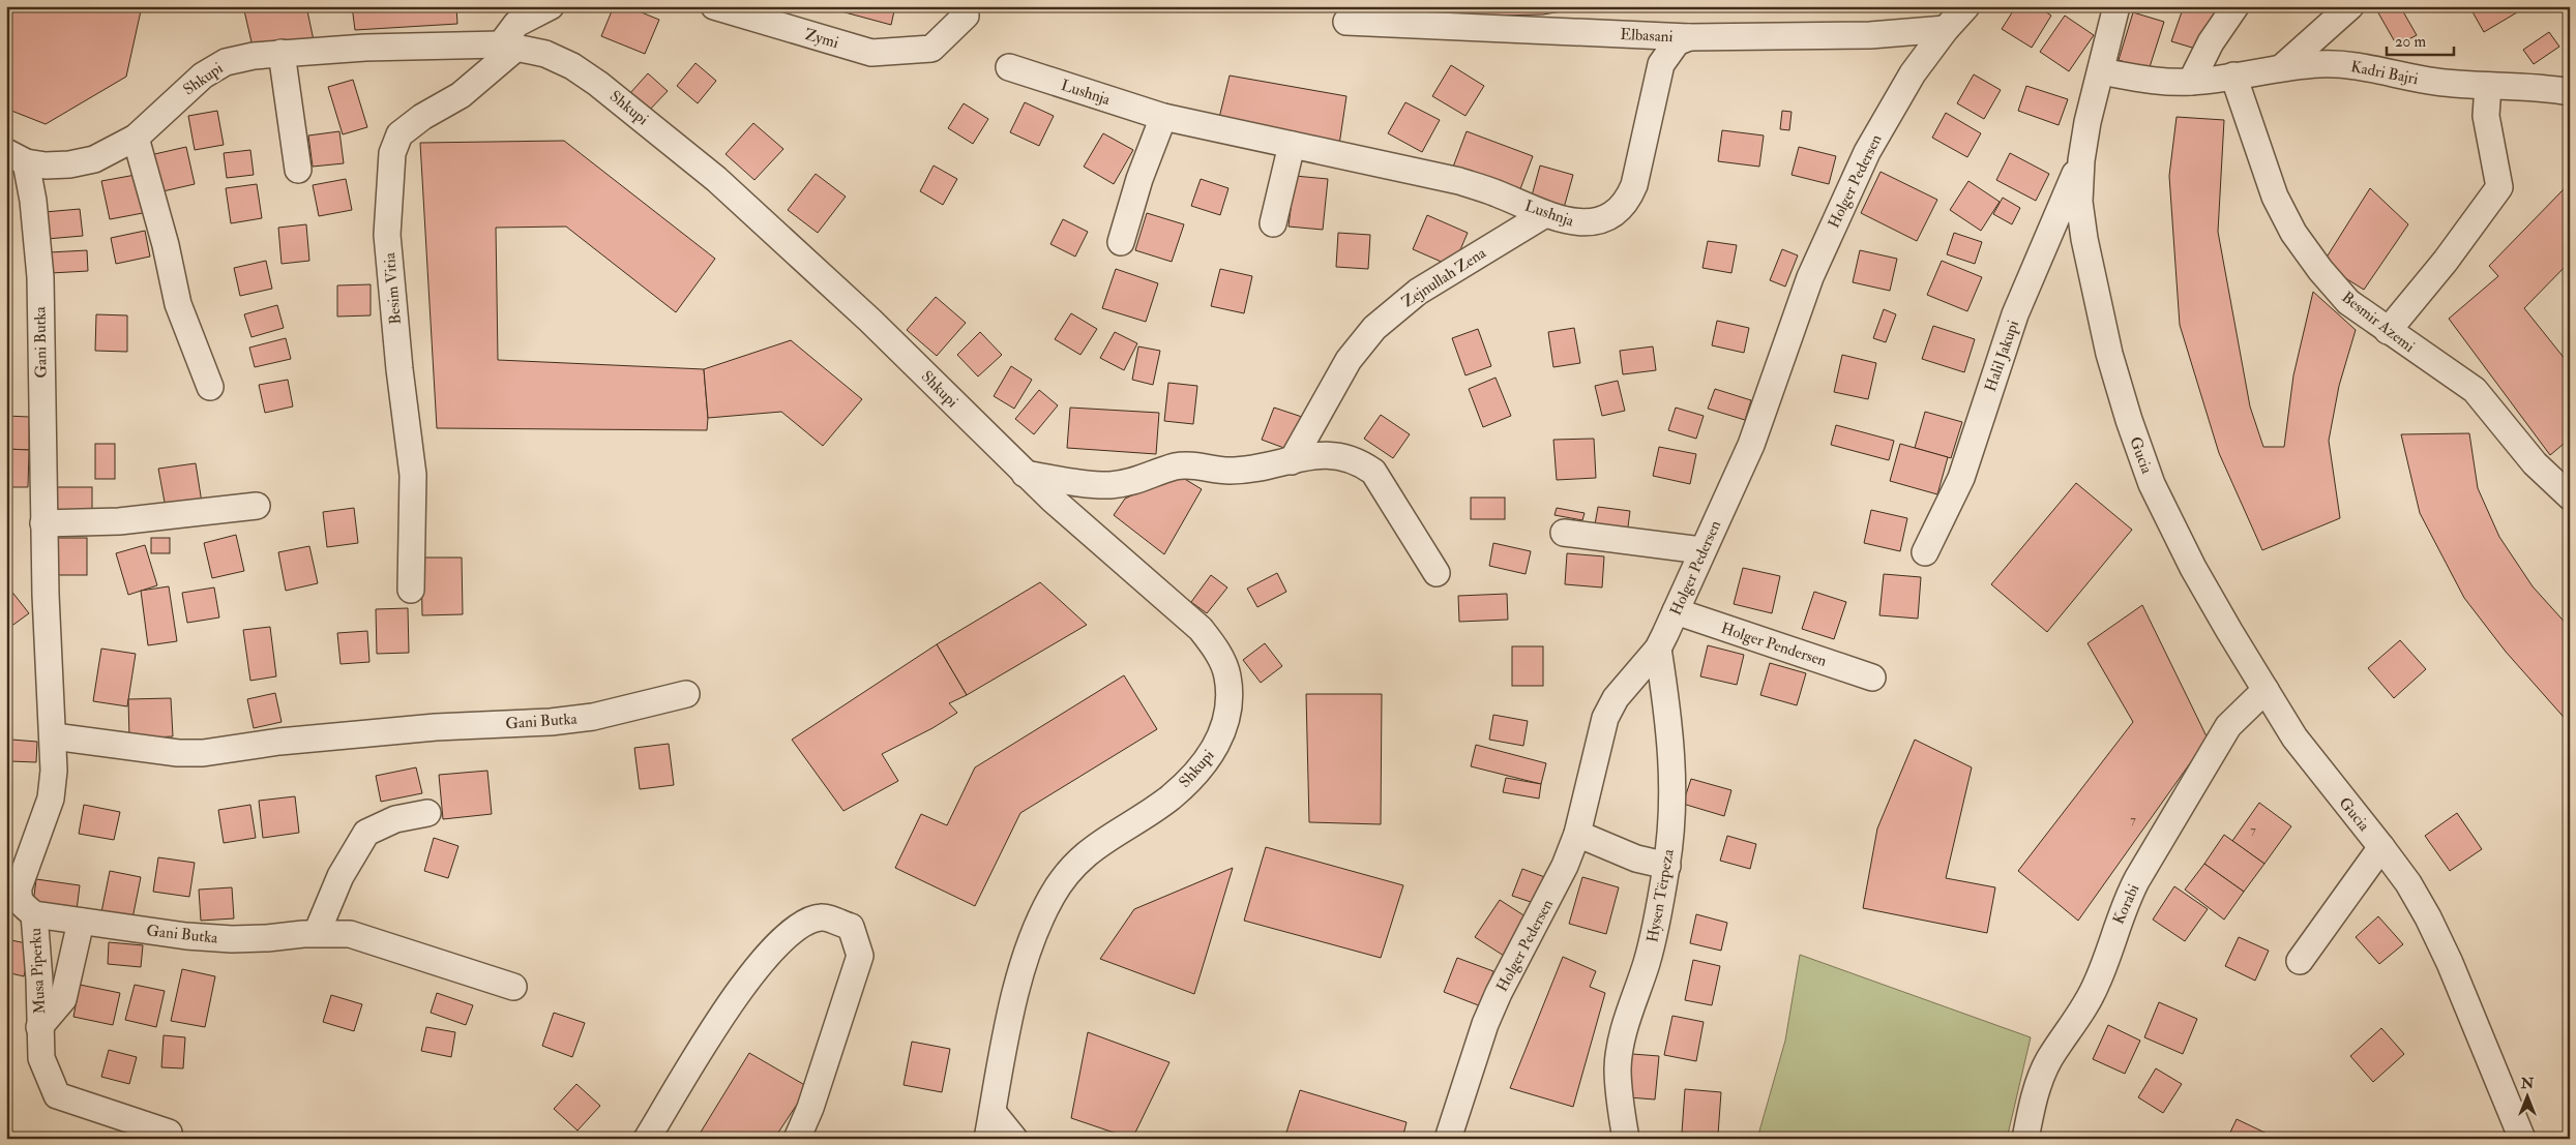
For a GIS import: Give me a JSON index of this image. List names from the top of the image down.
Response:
{
  "streets": {
    "street": [
      "Elbasani",
      "Zymi",
      "Kadri Bajri",
      "Shkupi",
      "Lushnja",
      "Holger Pedersen",
      "Zejnullah Zena",
      "Besim Vitia",
      "Besmir Azemi",
      "Gani Butka",
      "Halil Jakupi",
      "Gucia",
      "Holger Pendersen",
      "Hysen Tërpeza",
      "Korabi",
      "Musa Piperku"
    ]
  },
  "crossings": [
    ["Elbasani", "Lushnja"],
    ["Elbasani", "Holger Pedersen"],
    ["Kadri Bajri", "Besmir Azemi"],
    ["Kadri Bajri", "Gucia"],
    ["Shkupi", "Besim Vitia"],
    ["Shkupi", "Gani Butka"],
    ["Lushnja", "Zejnullah Zena"],
    ["Holger Pedersen", "Holger Pendersen"],
    ["Holger Pedersen", "Hysen Tërpeza"],
    ["Gani Butka", "Musa Piperku"],
    ["Halil Jakupi", "Gucia"],
    ["Gucia", "Korabi"]
  ],
  "house_numbers": ["7", "7"],
  "scale_bar": "20 m",
  "north": "top"
}
